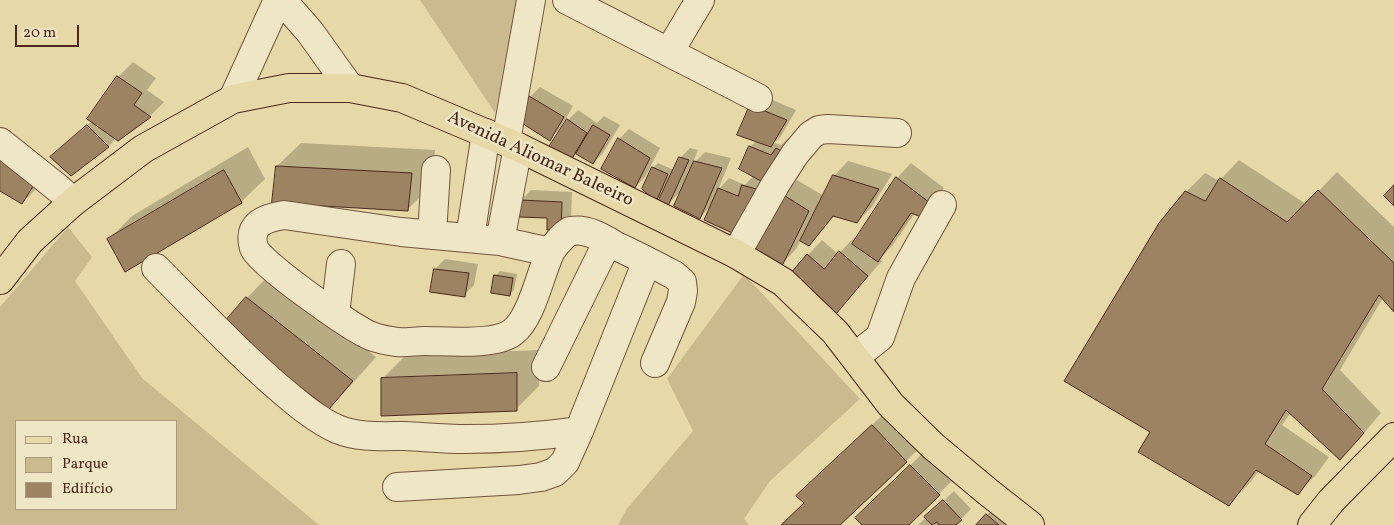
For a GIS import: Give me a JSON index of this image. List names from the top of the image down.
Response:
{
  "streets": {
    "main road": ["Avenida Aliomar Baleeiro"]
  },
  "legend": ["Rua", "Parque", "Edifício"],
  "scale_bar": "20 m"
}
